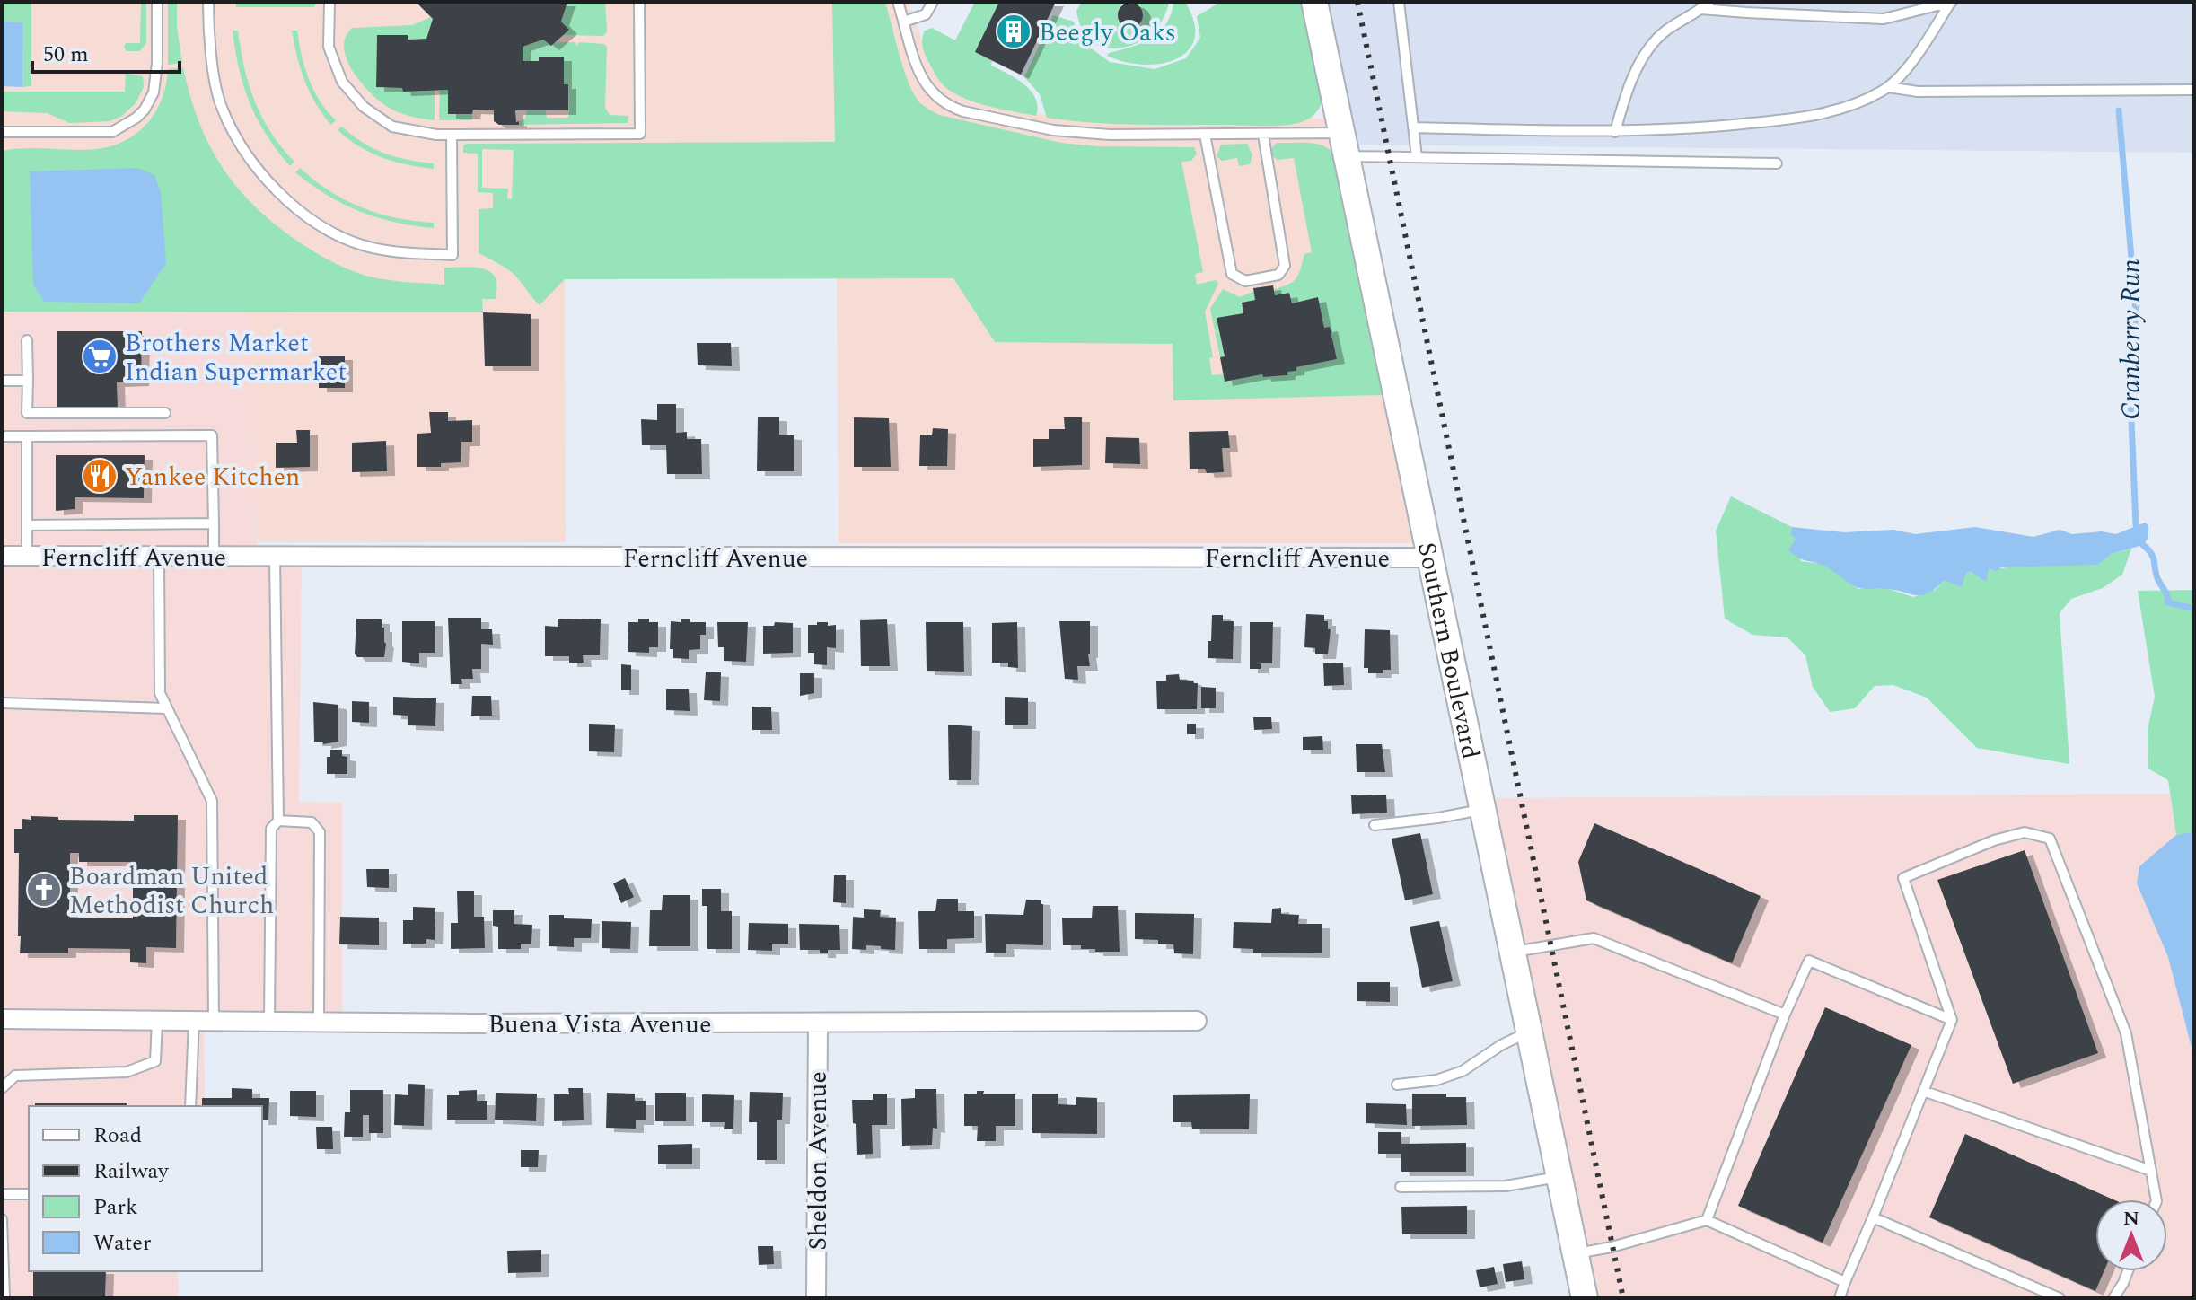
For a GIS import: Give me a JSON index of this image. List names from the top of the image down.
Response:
{
  "streets": {
    "street": [
      "Ferncliff Avenue",
      "Southern Boulevard",
      "Buena Vista Avenue",
      "Sheldon Avenue"
    ]
  },
  "crossings": [
    ["Ferncliff Avenue", "Southern Boulevard"],
    ["Buena Vista Avenue", "Sheldon Avenue"]
  ],
  "water": ["Cranberry Run"],
  "places": {
    "building": ["Beegly Oaks"],
    "supermarket": ["Brothers Market Indian Supermarket"],
    "restaurant": ["Yankee Kitchen"],
    "church": ["Boardman United Methodist Church"]
  },
  "legend": [
    "Road",
    "Railway",
    "Park",
    "Water"
  ],
  "scale_bar": "50 m",
  "north": "top"
}
